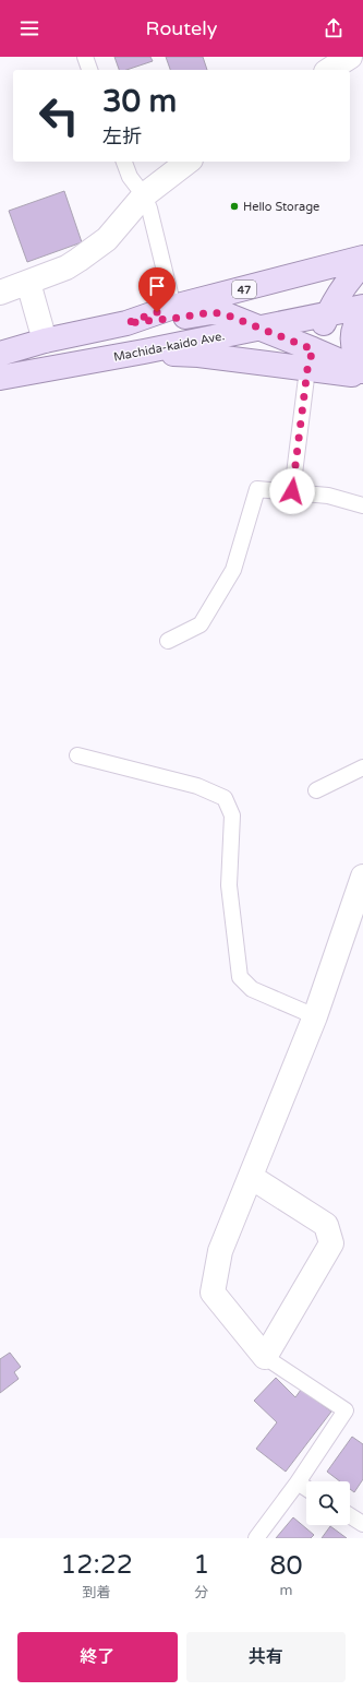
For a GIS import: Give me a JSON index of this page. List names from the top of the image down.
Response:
{
  "streets": {
    "main road": ["47", "Machida-kaido Ave."]
  },
  "crossings": [
    ["47", "Machida-kaido Ave."]
  ],
  "places": ["Hello Storage"],
  "page": {
    "header": "Routely",
    "turn": ["30 m", "左折"],
    "eta": [
      "12:22",
      "到着",
      "1",
      "分",
      "80",
      "m"
    ],
    "buttons": ["終了", "共有"]
  }
}
